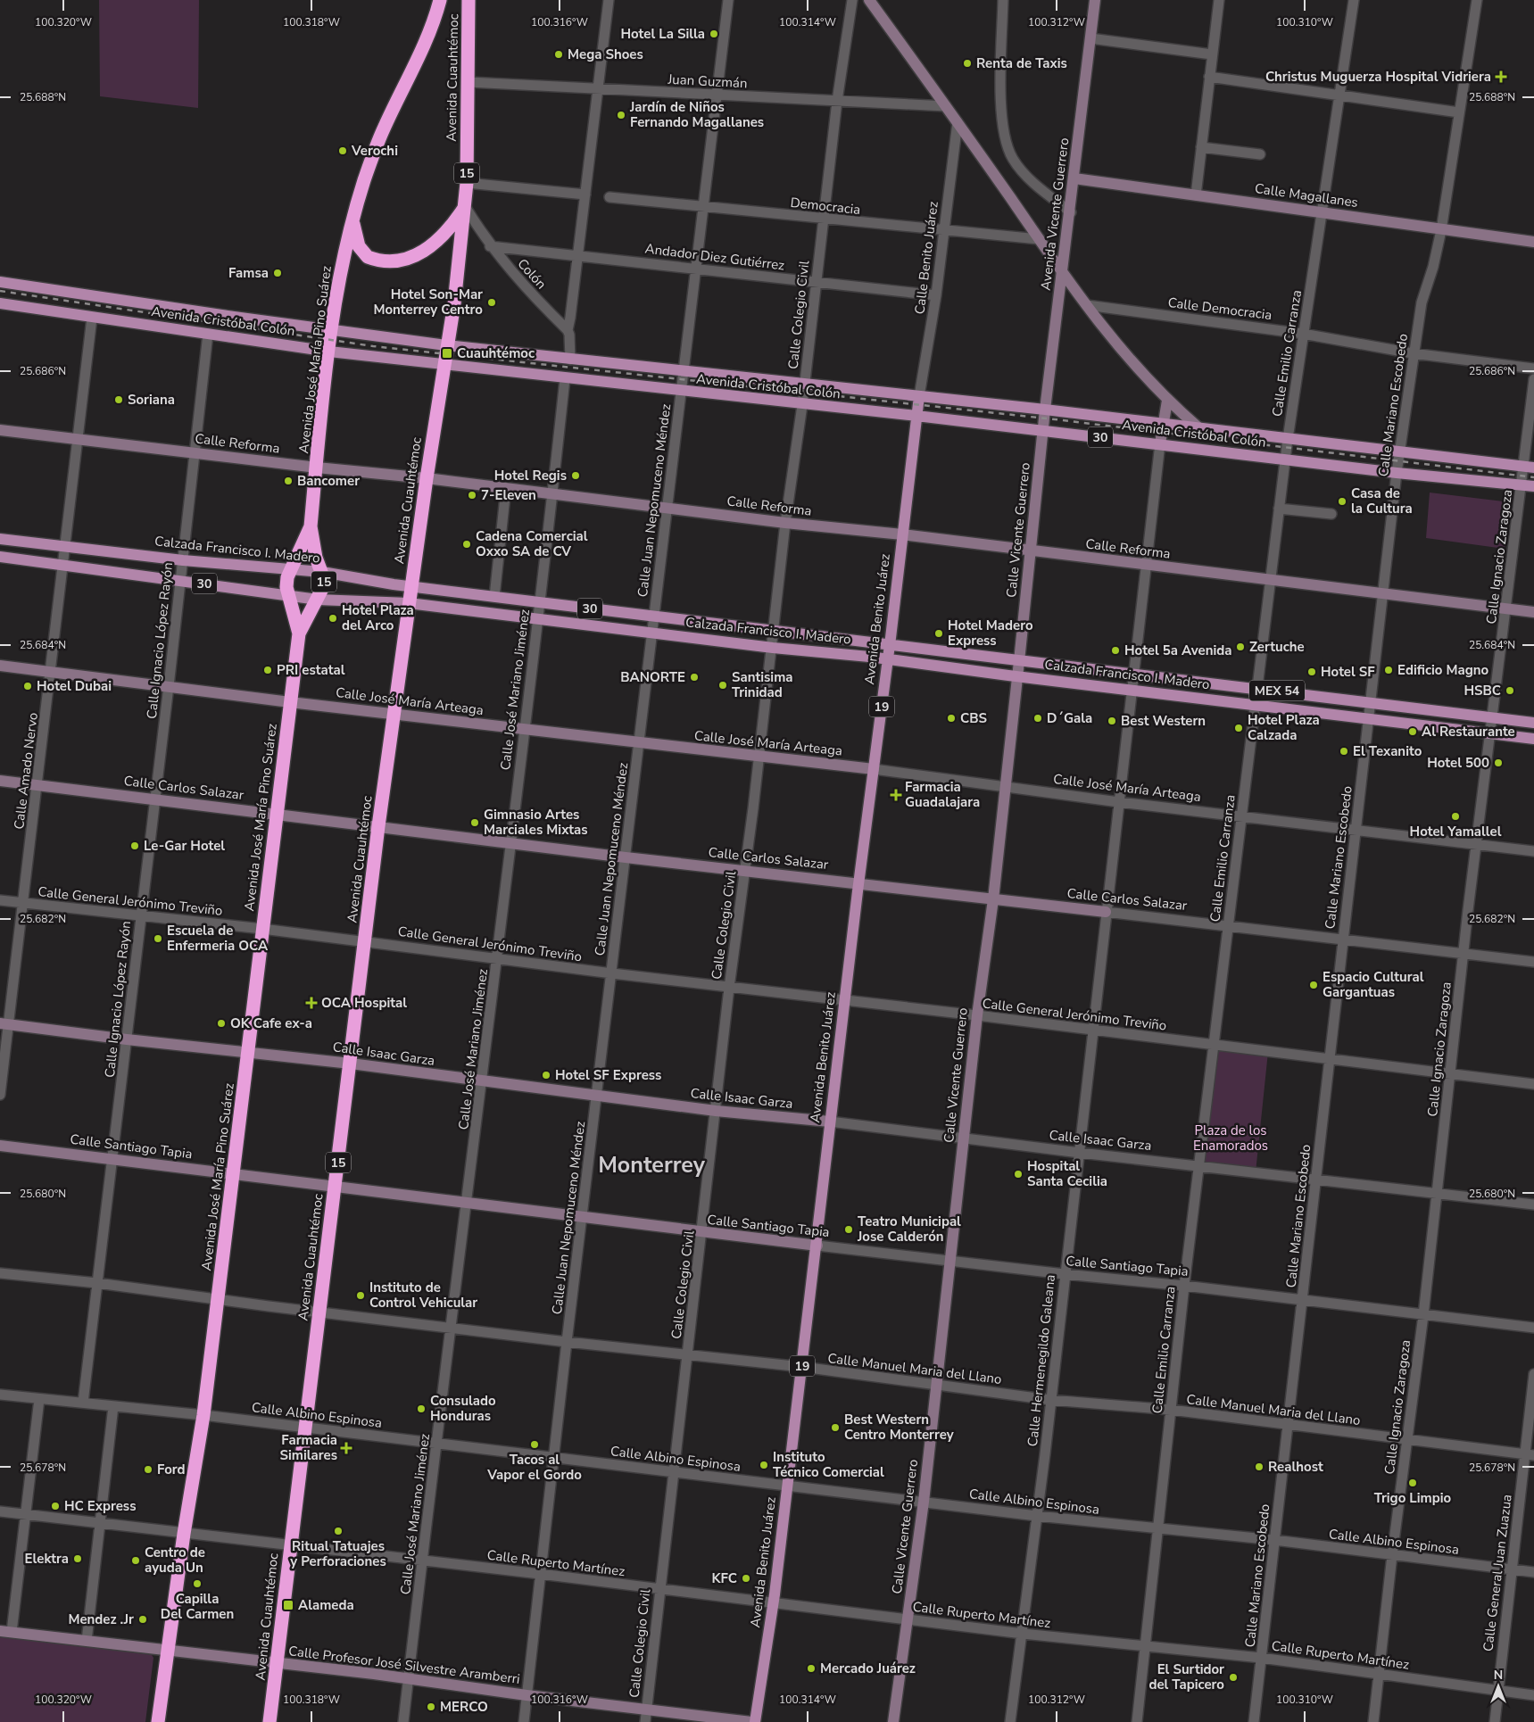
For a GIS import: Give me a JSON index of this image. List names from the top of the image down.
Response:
{
  "streets": {
    "highway": ["Avenida Cuauhtémoc", "15", "Avenida José María Pino Suárez"],
    "main road": [
      "Avenida Cristóbal Colón",
      "30",
      "Calzada Francisco I. Madero",
      "Avenida Benito Juárez",
      "MEX 54",
      "19"
    ],
    "street": [
      "Juan Guzmán",
      "Calle Magallanes",
      "Democracia",
      "Avenida Vicente Guerrero",
      "Andador Diez Gutiérrez",
      "Calle Benito Juárez",
      "Colón",
      "Calle Democracia",
      "Calle Colegio Civil",
      "Calle Emilio Carranza",
      "Calle Mariano Escobedo",
      "Calle Reforma",
      "Calle Juan Nepomuceno Méndez",
      "Calle Vicente Guerrero",
      "Calle Ignacio Zaragoza",
      "Calle Ignacio López Rayón",
      "Calle José Mariano Jiménez",
      "Calle José María Arteaga",
      "Calle Amado Nervo",
      "Calle Carlos Salazar",
      "Calle General Jerónimo Treviño",
      "Calle Isaac Garza",
      "Calle Santiago Tapia",
      "Calle Hermenegildo Galeana",
      "Calle Manuel Maria del Llano",
      "Calle Albino Espinosa",
      "Calle Ruperto Martínez",
      "Calle General Juan Zuazua",
      "Calle Profesor José Silvestre Aramberri"
    ]
  },
  "crossings": [
    ["Avenida Cuauhtémoc", "Juan Guzmán"],
    ["Avenida Cuauhtémoc", "Colón"],
    ["Avenida Cuauhtémoc", "Avenida Cristóbal Colón"],
    ["Avenida Cuauhtémoc", "Calle Reforma"],
    ["Avenida Cuauhtémoc", "Calzada Francisco I. Madero"],
    ["Avenida Cuauhtémoc", "Calle José María Arteaga"],
    ["Avenida Cuauhtémoc", "Calle Carlos Salazar"],
    ["Avenida Cuauhtémoc", "Calle General Jerónimo Treviño"],
    ["Avenida Cuauhtémoc", "Calle Isaac Garza"],
    ["Avenida Cuauhtémoc", "Calle Santiago Tapia"],
    ["Avenida Cuauhtémoc", "Calle Manuel Maria del Llano"],
    ["Avenida Cuauhtémoc", "Calle Albino Espinosa"],
    ["Avenida Cuauhtémoc", "Calle Ruperto Martínez"],
    ["Avenida Cuauhtémoc", "Calle Profesor José Silvestre Aramberri"],
    ["Juan Guzmán", "Calle Colegio Civil"],
    ["Juan Guzmán", "Calle Juan Nepomuceno Méndez"],
    ["Calle Magallanes", "Avenida Vicente Guerrero"],
    ["Calle Magallanes", "Calle Emilio Carranza"],
    ["Calle Magallanes", "Calle Mariano Escobedo"],
    ["Democracia", "Calle Benito Juárez"],
    ["Democracia", "Calle Colegio Civil"],
    ["Democracia", "Calle Juan Nepomuceno Méndez"],
    ["Avenida Vicente Guerrero", "Avenida Cristóbal Colón"],
    ["Avenida Vicente Guerrero", "Calle Vicente Guerrero"],
    ["Andador Diez Gutiérrez", "Calle Benito Juárez"],
    ["Andador Diez Gutiérrez", "Colón"],
    ["Andador Diez Gutiérrez", "Calle Colegio Civil"],
    ["Andador Diez Gutiérrez", "Calle Juan Nepomuceno Méndez"],
    ["Calle Benito Juárez", "Avenida Cristóbal Colón"],
    ["Calle Benito Juárez", "Avenida Benito Juárez"],
    ["Calle Democracia", "Calle Emilio Carranza"],
    ["Calle Democracia", "Calle Mariano Escobedo"],
    ["Calle Colegio Civil", "Avenida Cristóbal Colón"],
    ["Calle Colegio Civil", "Calle Reforma"],
    ["Calle Colegio Civil", "Calzada Francisco I. Madero"],
    ["Calle Colegio Civil", "Calle José María Arteaga"],
    ["Calle Colegio Civil", "Calle Carlos Salazar"],
    ["Calle Colegio Civil", "Calle General Jerónimo Treviño"],
    ["Calle Colegio Civil", "Calle Isaac Garza"],
    ["Calle Colegio Civil", "Calle Santiago Tapia"],
    ["Calle Colegio Civil", "Calle Manuel Maria del Llano"],
    ["Calle Colegio Civil", "Calle Albino Espinosa"],
    ["Calle Colegio Civil", "Calle Ruperto Martínez"],
    ["Calle Colegio Civil", "Calle Profesor José Silvestre Aramberri"],
    ["Avenida Cristóbal Colón", "Calle Emilio Carranza"],
    ["Avenida Cristóbal Colón", "Avenida José María Pino Suárez"],
    ["Avenida Cristóbal Colón", "Calle Mariano Escobedo"],
    ["Avenida Cristóbal Colón", "30"],
    ["Avenida Cristóbal Colón", "Calle Juan Nepomuceno Méndez"],
    ["Avenida Cristóbal Colón", "Calle Vicente Guerrero"],
    ["Avenida Cristóbal Colón", "Calle Ignacio Zaragoza"],
    ["Avenida Cristóbal Colón", "Avenida Benito Juárez"],
    ["Avenida Cristóbal Colón", "Calle Ignacio López Rayón"],
    ["Avenida Cristóbal Colón", "Calle José Mariano Jiménez"],
    ["Avenida Cristóbal Colón", "Calle Amado Nervo"],
    ["Avenida Cristóbal Colón", "Calle Hermenegildo Galeana"],
    ["Calle Emilio Carranza", "30"],
    ["Calle Emilio Carranza", "Calle Reforma"],
    ["Calle Emilio Carranza", "Calzada Francisco I. Madero"],
    ["Calle Emilio Carranza", "Calle José María Arteaga"],
    ["Calle Emilio Carranza", "Calle Carlos Salazar"],
    ["Calle Emilio Carranza", "Calle General Jerónimo Treviño"],
    ["Calle Emilio Carranza", "Calle Isaac Garza"],
    ["Calle Emilio Carranza", "Calle Santiago Tapia"],
    ["Calle Emilio Carranza", "Calle Manuel Maria del Llano"],
    ["Calle Emilio Carranza", "Calle Albino Espinosa"],
    ["Calle Emilio Carranza", "Calle Ruperto Martínez"],
    ["Avenida José María Pino Suárez", "Calle Reforma"],
    ["Avenida José María Pino Suárez", "Calzada Francisco I. Madero"],
    ["Avenida José María Pino Suárez", "Calle José María Arteaga"],
    ["Avenida José María Pino Suárez", "Calle Carlos Salazar"],
    ["Avenida José María Pino Suárez", "Calle General Jerónimo Treviño"],
    ["Avenida José María Pino Suárez", "Calle Isaac Garza"],
    ["Avenida José María Pino Suárez", "Calle Santiago Tapia"],
    ["Avenida José María Pino Suárez", "Calle Manuel Maria del Llano"],
    ["Avenida José María Pino Suárez", "Calle Albino Espinosa"],
    ["Avenida José María Pino Suárez", "Calle Ruperto Martínez"],
    ["Avenida José María Pino Suárez", "Calle Profesor José Silvestre Aramberri"],
    ["Calle Mariano Escobedo", "30"],
    ["Calle Mariano Escobedo", "Calle Reforma"],
    ["Calle Mariano Escobedo", "Calzada Francisco I. Madero"],
    ["Calle Mariano Escobedo", "Calle José María Arteaga"],
    ["Calle Mariano Escobedo", "Calle Carlos Salazar"],
    ["Calle Mariano Escobedo", "Calle General Jerónimo Treviño"],
    ["Calle Mariano Escobedo", "Calle Isaac Garza"],
    ["Calle Mariano Escobedo", "Calle Santiago Tapia"],
    ["Calle Mariano Escobedo", "Calle Manuel Maria del Llano"],
    ["Calle Mariano Escobedo", "Calle Albino Espinosa"],
    ["Calle Mariano Escobedo", "Calle Ruperto Martínez"],
    ["30", "Calle Ignacio Zaragoza"],
    ["Calle Reforma", "Calle Juan Nepomuceno Méndez"],
    ["Calle Reforma", "Calle Vicente Guerrero"],
    ["Calle Reforma", "Calle Ignacio Zaragoza"],
    ["Calle Reforma", "Avenida Benito Juárez"],
    ["Calle Reforma", "Calle Ignacio López Rayón"],
    ["Calle Reforma", "Calle José Mariano Jiménez"],
    ["Calle Reforma", "Calle Amado Nervo"],
    ["Calle Reforma", "Calle Hermenegildo Galeana"],
    ["Calle Juan Nepomuceno Méndez", "Calzada Francisco I. Madero"],
    ["Calle Juan Nepomuceno Méndez", "Calle José María Arteaga"],
    ["Calle Juan Nepomuceno Méndez", "Calle Carlos Salazar"],
    ["Calle Juan Nepomuceno Méndez", "Calle General Jerónimo Treviño"],
    ["Calle Juan Nepomuceno Méndez", "Calle Isaac Garza"],
    ["Calle Juan Nepomuceno Méndez", "Calle Santiago Tapia"],
    ["Calle Juan Nepomuceno Méndez", "Calle Manuel Maria del Llano"],
    ["Calle Juan Nepomuceno Méndez", "Calle Albino Espinosa"],
    ["Calle Juan Nepomuceno Méndez", "Calle Ruperto Martínez"],
    ["Calle Juan Nepomuceno Méndez", "Calle Profesor José Silvestre Aramberri"],
    ["Calle Vicente Guerrero", "Calzada Francisco I. Madero"],
    ["Calle Vicente Guerrero", "Calle José María Arteaga"],
    ["Calle Vicente Guerrero", "Calle Carlos Salazar"],
    ["Calle Vicente Guerrero", "Calle General Jerónimo Treviño"],
    ["Calle Vicente Guerrero", "Calle Isaac Garza"],
    ["Calle Vicente Guerrero", "Calle Santiago Tapia"],
    ["Calle Vicente Guerrero", "Calle Manuel Maria del Llano"],
    ["Calle Vicente Guerrero", "Calle Albino Espinosa"],
    ["Calle Vicente Guerrero", "Calle Ruperto Martínez"],
    ["Calzada Francisco I. Madero", "Calle Ignacio Zaragoza"],
    ["Calzada Francisco I. Madero", "Avenida Benito Juárez"],
    ["Calzada Francisco I. Madero", "Calle Ignacio López Rayón"],
    ["Calzada Francisco I. Madero", "Calle José Mariano Jiménez"],
    ["Calzada Francisco I. Madero", "Calle Amado Nervo"],
    ["Calzada Francisco I. Madero", "Calle Hermenegildo Galeana"],
    ["Calle Ignacio Zaragoza", "Calle José María Arteaga"],
    ["Calle Ignacio Zaragoza", "Calle Carlos Salazar"],
    ["Calle Ignacio Zaragoza", "Calle General Jerónimo Treviño"],
    ["Calle Ignacio Zaragoza", "Calle Isaac Garza"],
    ["Calle Ignacio Zaragoza", "Calle Santiago Tapia"],
    ["Calle Ignacio Zaragoza", "Calle Manuel Maria del Llano"],
    ["Calle Ignacio Zaragoza", "Calle Albino Espinosa"],
    ["Calle Ignacio Zaragoza", "Calle Ruperto Martínez"],
    ["Avenida Benito Juárez", "Calle José María Arteaga"],
    ["Avenida Benito Juárez", "Calle Carlos Salazar"],
    ["Avenida Benito Juárez", "Calle General Jerónimo Treviño"],
    ["Avenida Benito Juárez", "Calle Isaac Garza"],
    ["Avenida Benito Juárez", "Calle Santiago Tapia"],
    ["Avenida Benito Juárez", "Calle Manuel Maria del Llano"],
    ["Avenida Benito Juárez", "Calle Albino Espinosa"],
    ["Avenida Benito Juárez", "Calle Ruperto Martínez"],
    ["Calle Ignacio López Rayón", "Calle José María Arteaga"],
    ["Calle Ignacio López Rayón", "Calle Carlos Salazar"],
    ["Calle Ignacio López Rayón", "Calle General Jerónimo Treviño"],
    ["Calle Ignacio López Rayón", "Calle Isaac Garza"],
    ["Calle Ignacio López Rayón", "Calle Santiago Tapia"],
    ["Calle Ignacio López Rayón", "Calle Manuel Maria del Llano"],
    ["Calle Ignacio López Rayón", "Calle Albino Espinosa"],
    ["Calle José Mariano Jiménez", "Calle José María Arteaga"],
    ["Calle José Mariano Jiménez", "Calle Carlos Salazar"],
    ["Calle José Mariano Jiménez", "Calle General Jerónimo Treviño"],
    ["Calle José Mariano Jiménez", "Calle Isaac Garza"],
    ["Calle José Mariano Jiménez", "Calle Santiago Tapia"],
    ["Calle José Mariano Jiménez", "Calle Manuel Maria del Llano"],
    ["Calle José Mariano Jiménez", "Calle Albino Espinosa"],
    ["Calle José Mariano Jiménez", "Calle Ruperto Martínez"],
    ["Calle José Mariano Jiménez", "Calle Profesor José Silvestre Aramberri"],
    ["Calle José María Arteaga", "Calle Amado Nervo"],
    ["Calle José María Arteaga", "Calle Hermenegildo Galeana"],
    ["Calle Amado Nervo", "Calle Carlos Salazar"],
    ["Calle Amado Nervo", "Calle General Jerónimo Treviño"],
    ["Calle Amado Nervo", "Calle Isaac Garza"],
    ["Calle Carlos Salazar", "Calle Hermenegildo Galeana"],
    ["Calle General Jerónimo Treviño", "Calle Hermenegildo Galeana"],
    ["Calle Isaac Garza", "Calle Hermenegildo Galeana"],
    ["Calle Santiago Tapia", "Calle Hermenegildo Galeana"],
    ["Calle Hermenegildo Galeana", "Calle Manuel Maria del Llano"],
    ["Calle Hermenegildo Galeana", "Calle Albino Espinosa"],
    ["Calle Hermenegildo Galeana", "Calle Ruperto Martínez"],
    ["Calle Manuel Maria del Llano", "Calle General Juan Zuazua"],
    ["Calle Albino Espinosa", "Calle General Juan Zuazua"],
    ["Calle Ruperto Martínez", "Calle General Juan Zuazua"]
  ],
  "districts": ["Monterrey"],
  "parks": ["Plaza de los Enamorados"],
  "places": {
    "other": [
      "Hotel La Silla",
      "Mega Shoes",
      "Renta de Taxis",
      "Jardín de Niños Fernando Magallanes",
      "Verochi",
      "Famsa",
      "Hotel Son-Mar Monterrey Centro",
      "Soriana",
      "Hotel Regis",
      "Bancomer",
      "7-Eleven",
      "Casa de la Cultura",
      "Cadena Comercial Oxxo SA de CV",
      "Hotel Plaza del Arco",
      "Hotel Madero Express",
      "Zertuche",
      "Hotel 5a Avenida",
      "PRI estatal",
      "Edificio Magno",
      "Hotel SF",
      "BANORTE",
      "Santisima Trinidad",
      "Hotel Dubai",
      "HSBC",
      "CBS",
      "D´Gala",
      "Best Western",
      "Hotel Plaza Calzada",
      "Al Restaurante",
      "El Texanito",
      "Hotel 500",
      "Hotel Yamallel",
      "Gimnasio Artes Marciales Mixtas",
      "Le-Gar Hotel",
      "Escuela de Enfermeria OCA",
      "Espacio Cultural Gargantuas",
      "OK Cafe ex-a",
      "Hotel SF Express",
      "Hospital Santa Cecilia",
      "Teatro Municipal Jose Calderón",
      "Instituto de Control Vehicular",
      "Consulado Honduras",
      "Best Western Centro Monterrey",
      "Tacos al Vapor el Gordo",
      "Instituto Técnico Comercial",
      "Realhost",
      "Ford",
      "Trigo Limpio",
      "HC Express",
      "Ritual Tatuajes y Perforaciones",
      "Elektra",
      "Centro de ayuda Un",
      "KFC",
      "Capilla Del Carmen",
      "Mendez .Jr",
      "Mercado Juárez",
      "El Surtidor del Tapicero",
      "MERCO"
    ],
    "health": [
      "Christus Muguerza Hospital Vidriera",
      "Farmacia Guadalajara",
      "OCA Hospital",
      "Farmacia Similares"
    ],
    "transit": ["Cuauhtémoc", "Alameda"]
  },
  "north": "top",
  "coordinates": [
    "100.320°W",
    "100.318°W",
    "100.316°W",
    "100.314°W",
    "100.312°W",
    "100.310°W",
    "25.688°N",
    "25.686°N",
    "25.684°N",
    "25.682°N",
    "25.680°N",
    "25.678°N"
  ]
}
